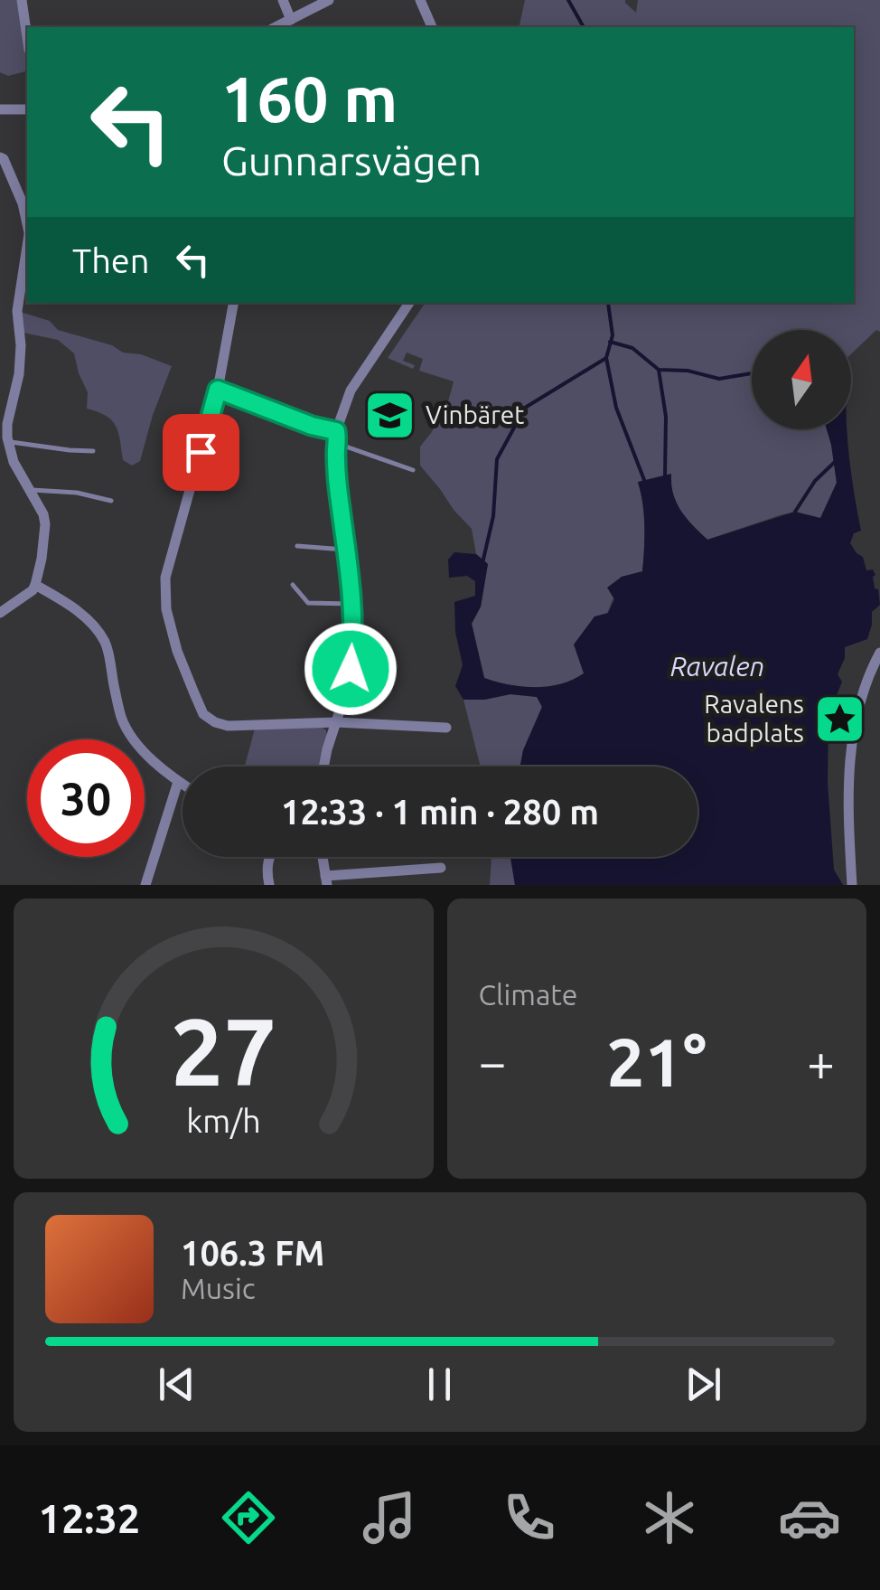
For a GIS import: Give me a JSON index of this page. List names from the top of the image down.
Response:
{
  "water": ["Ravalen"],
  "places": {
    "school or university": ["Vinbäret"],
    "place": ["Ravalens badplats"]
  },
  "north": "top",
  "page": {
    "turn": ["160 m", "Gunnarsvägen"],
    "then": "Then",
    "limit": "30",
    "trip": "12:33 · 1 min · 280 m",
    "tile": "Climate",
    "heat": ["−", "21°", "+"],
    "song": ["106.3 FM", "Music"],
    "tabs": "12:32",
    "gauge": ["27", "km/h"]
  }
}
